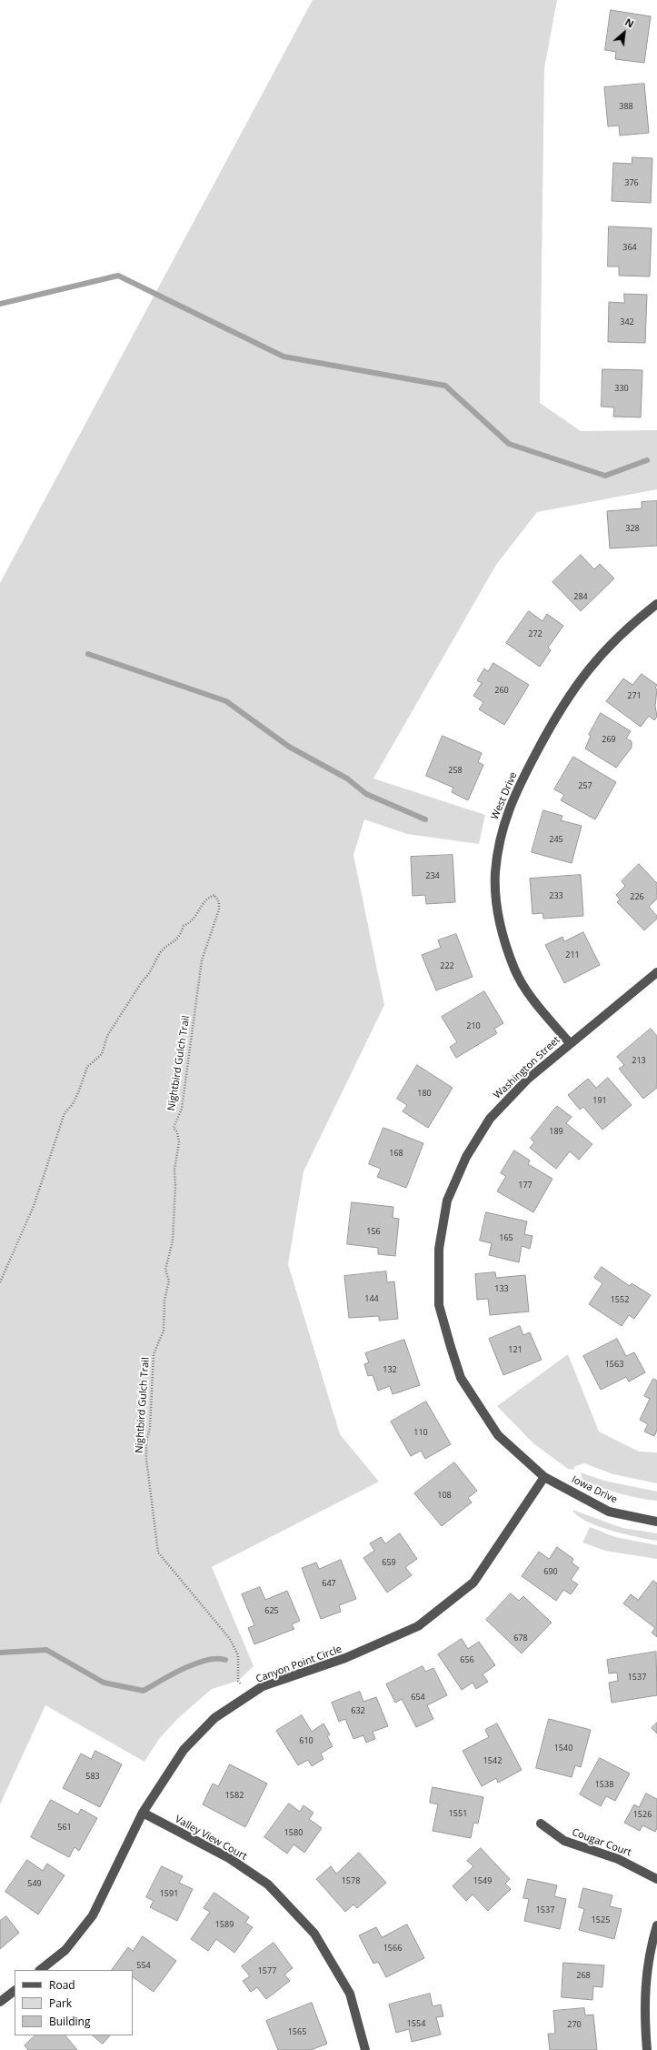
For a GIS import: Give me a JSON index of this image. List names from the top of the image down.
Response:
{
  "streets": {
    "street": [
      "West Drive",
      "Washington Street",
      "Iowa Drive",
      "Canyon Point Circle",
      "Valley View Court",
      "Cougar Court"
    ],
    "path": ["Nightbird Gulch Trail"]
  },
  "crossings": [
    ["West Drive", "Washington Street"],
    ["Nightbird Gulch Trail", "Canyon Point Circle"],
    ["Washington Street", "Iowa Drive"],
    ["Washington Street", "Canyon Point Circle"],
    ["Iowa Drive", "Canyon Point Circle"],
    ["Canyon Point Circle", "Valley View Court"]
  ],
  "house_numbers": [
    "388",
    "376",
    "364",
    "342",
    "330",
    "328",
    "284",
    "272",
    "260",
    "271",
    "269",
    "258",
    "257",
    "245",
    "234",
    "233",
    "226",
    "211",
    "222",
    "210",
    "213",
    "180",
    "191",
    "189",
    "168",
    "177",
    "156",
    "165",
    "133",
    "144",
    "1552",
    "121",
    "1563",
    "132",
    "110",
    "108",
    "659",
    "690",
    "647",
    "625",
    "678",
    "656",
    "1537",
    "654",
    "632",
    "610",
    "1540",
    "1542",
    "583",
    "1538",
    "1582",
    "1551",
    "1526",
    "561",
    "1580",
    "1578",
    "1549",
    "549",
    "1591",
    "1537",
    "1525",
    "1589",
    "1566",
    "554",
    "1577",
    "268",
    "1554",
    "270",
    "1565"
  ],
  "legend": ["Road", "Park", "Building"],
  "north": "top right"
}
